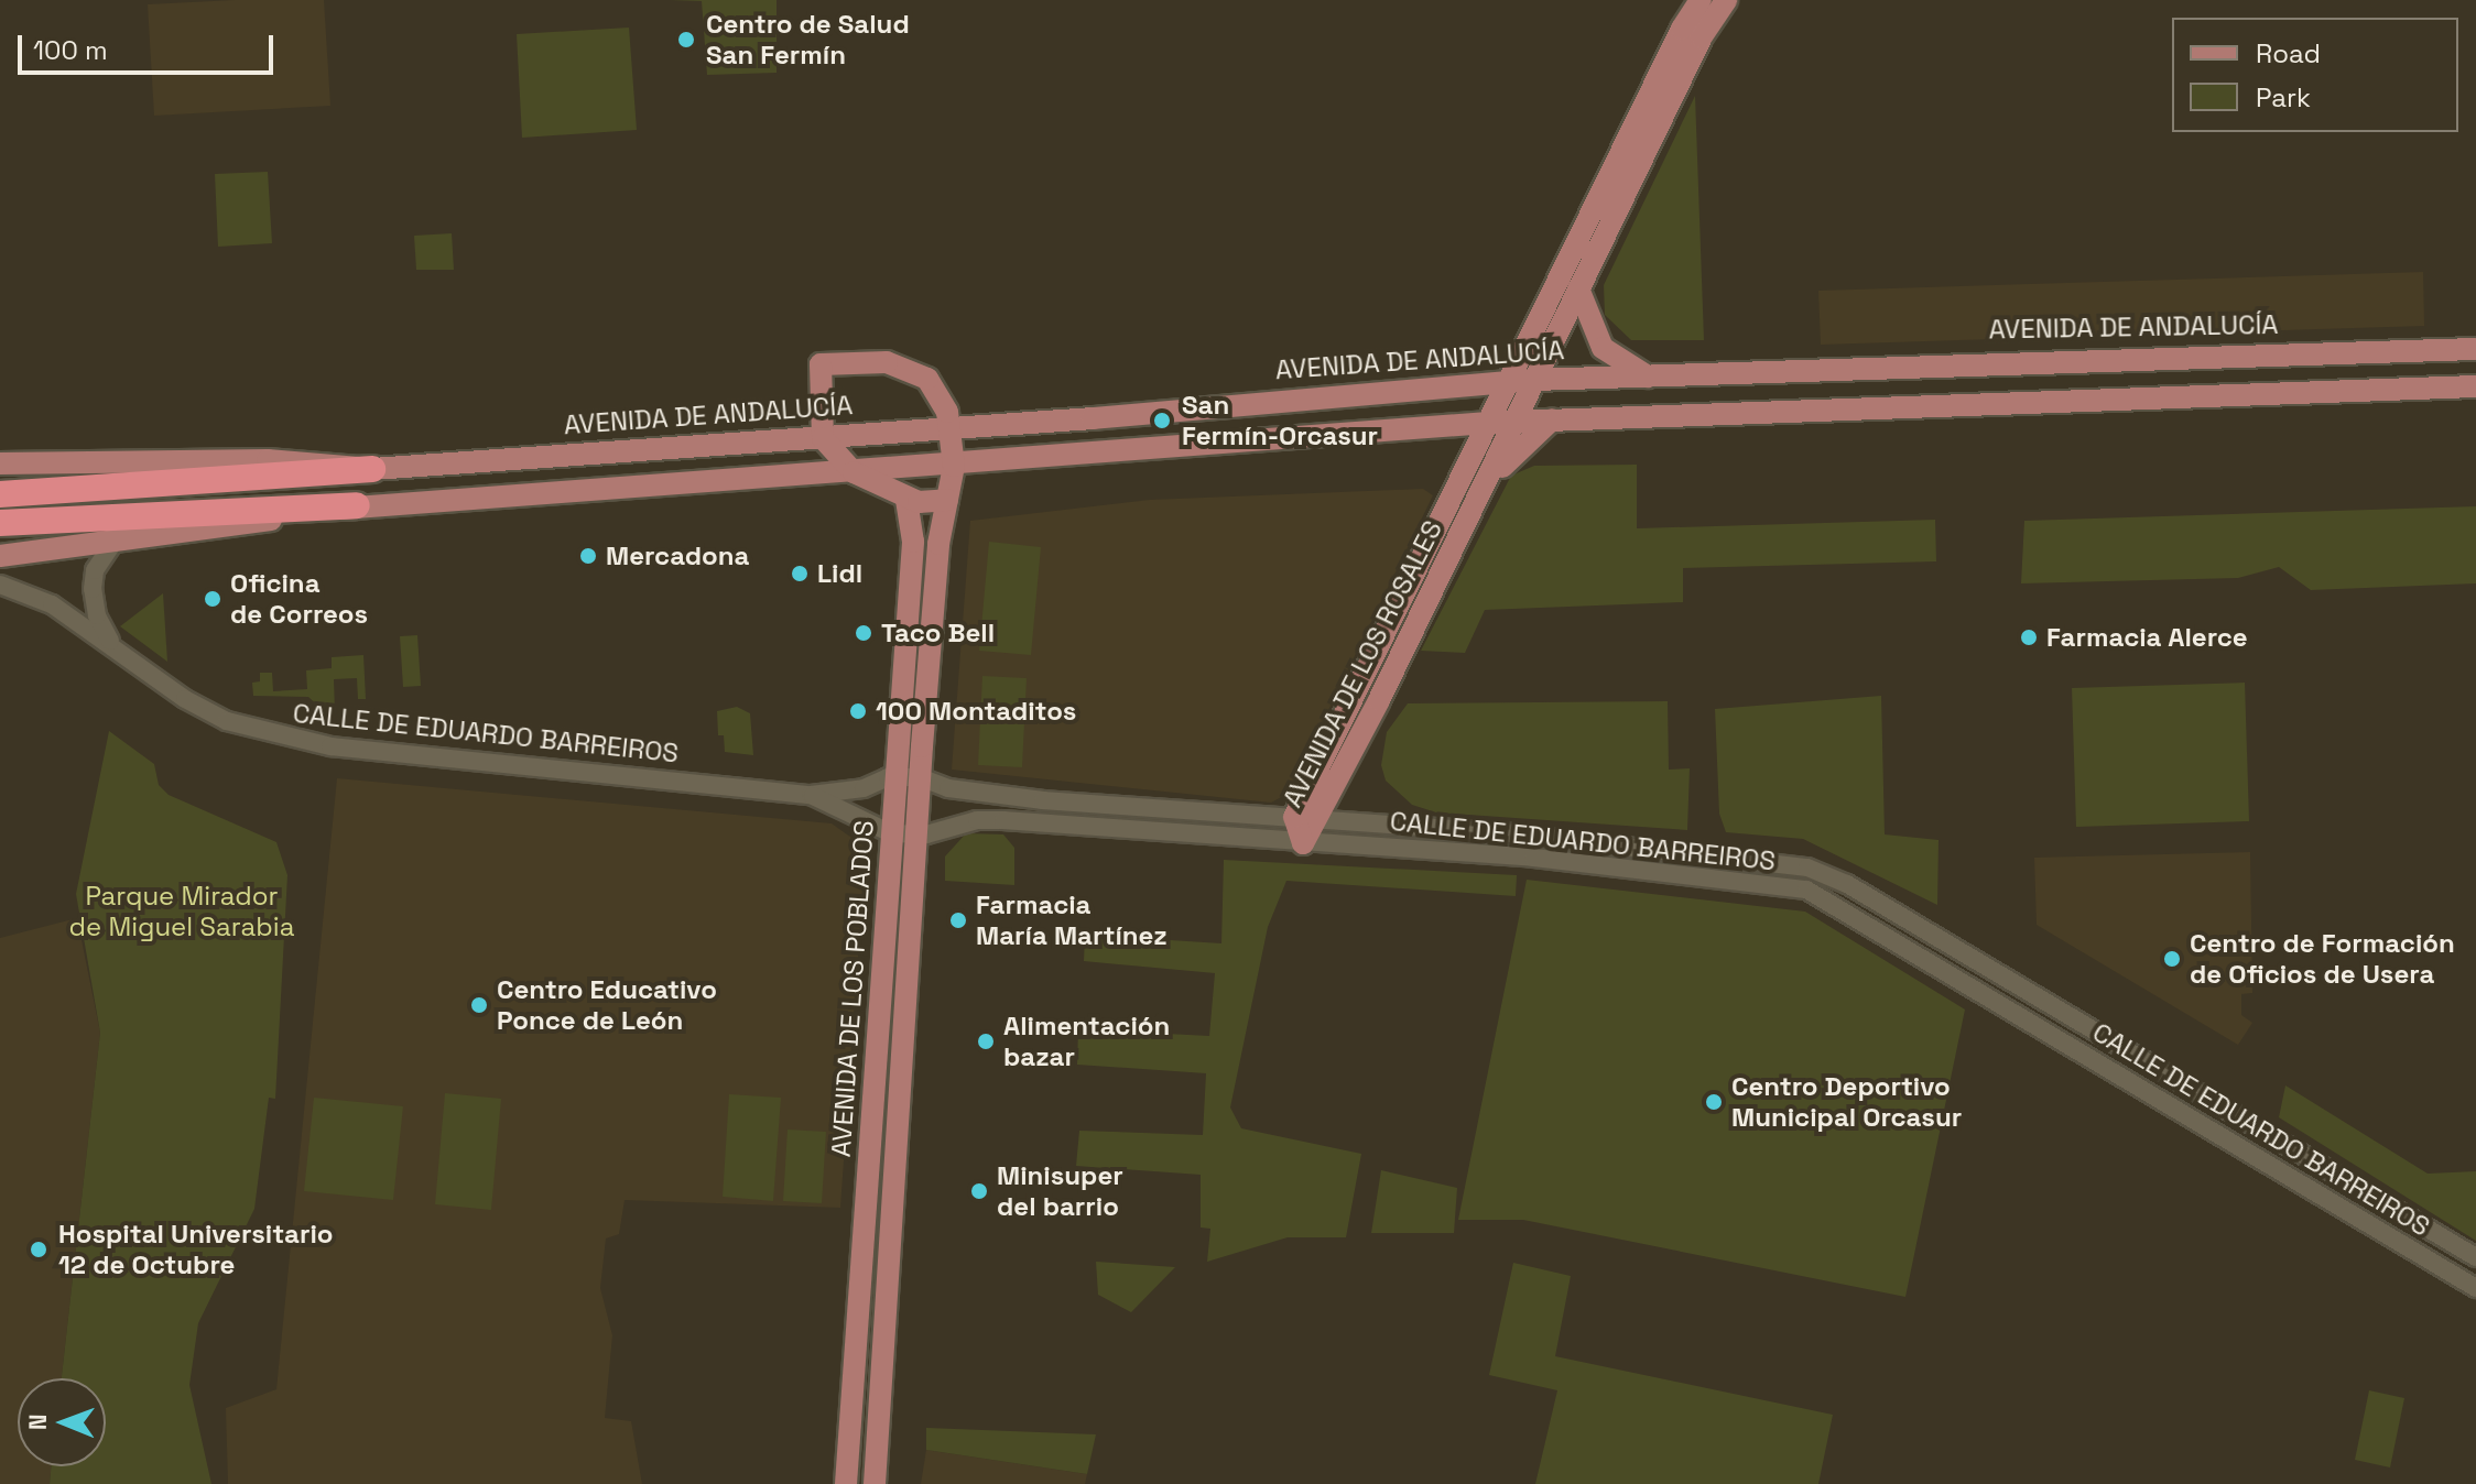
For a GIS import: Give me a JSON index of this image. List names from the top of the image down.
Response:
{
  "streets": {
    "highway": ["AVENIDA DE ANDALUCÍA"],
    "main road": ["AVENIDA DE LOS ROSALES", "AVENIDA DE LOS POBLADOS"],
    "street": ["CALLE DE EDUARDO BARREIROS"]
  },
  "crossings": [
    ["AVENIDA DE ANDALUCÍA", "AVENIDA DE LOS ROSALES"],
    ["AVENIDA DE ANDALUCÍA", "AVENIDA DE LOS POBLADOS"],
    ["AVENIDA DE LOS ROSALES", "CALLE DE EDUARDO BARREIROS"],
    ["CALLE DE EDUARDO BARREIROS", "AVENIDA DE LOS POBLADOS"]
  ],
  "parks": ["Parque Mirador de Miguel Sarabia"],
  "places": [
    "Centro de Salud San Fermín",
    "San Fermín-Orcasur",
    "Mercadona",
    "Lidl",
    "Oficina de Correos",
    "Taco Bell",
    "Farmacia Alerce",
    "100 Montaditos",
    "Farmacia María Martínez",
    "Centro de Formación de Oficios de Usera",
    "Centro Educativo Ponce de León",
    "Alimentación bazar",
    "Centro Deportivo Municipal Orcasur",
    "Minisuper del barrio",
    "Hospital Universitario 12 de Octubre"
  ],
  "legend": ["Road", "Park"],
  "scale_bar": "100 m",
  "north": "left"
}
